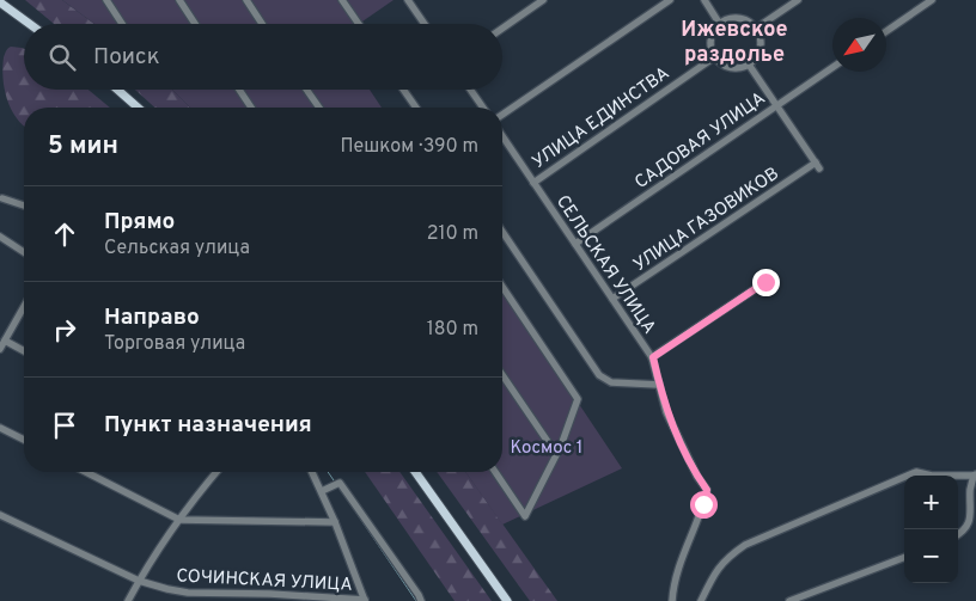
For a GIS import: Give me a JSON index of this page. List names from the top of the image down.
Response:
{
  "streets": {
    "street": [
      "УЛИЦА ЕДИНСТВА",
      "САДОВАЯ УЛИЦА",
      "УЛИЦА ГАЗОВИКОВ",
      "СЕЛЬСКАЯ УЛИЦА",
      "СОЧИНСКАЯ УЛИЦА"
    ]
  },
  "crossings": [
    ["УЛИЦА ЕДИНСТВА", "СЕЛЬСКАЯ УЛИЦА"],
    ["САДОВАЯ УЛИЦА", "УЛИЦА ГАЗОВИКОВ"],
    ["САДОВАЯ УЛИЦА", "СЕЛЬСКАЯ УЛИЦА"],
    ["УЛИЦА ГАЗОВИКОВ", "СЕЛЬСКАЯ УЛИЦА"]
  ],
  "districts": ["Ижевское раздолье"],
  "parks": ["Космос 1"],
  "north": "bottom left",
  "page": {
    "search": "Поиск",
    "heading": ["5 мин", "Пешком · 390 m"],
    "list": [
      ["Прямо", "Сельская улица", "210 m"],
      ["Направо", "Торговая улица", "180 m"],
      "Пункт назначения"
    ],
    "map_buttons": ["+", "−"]
  }
}
